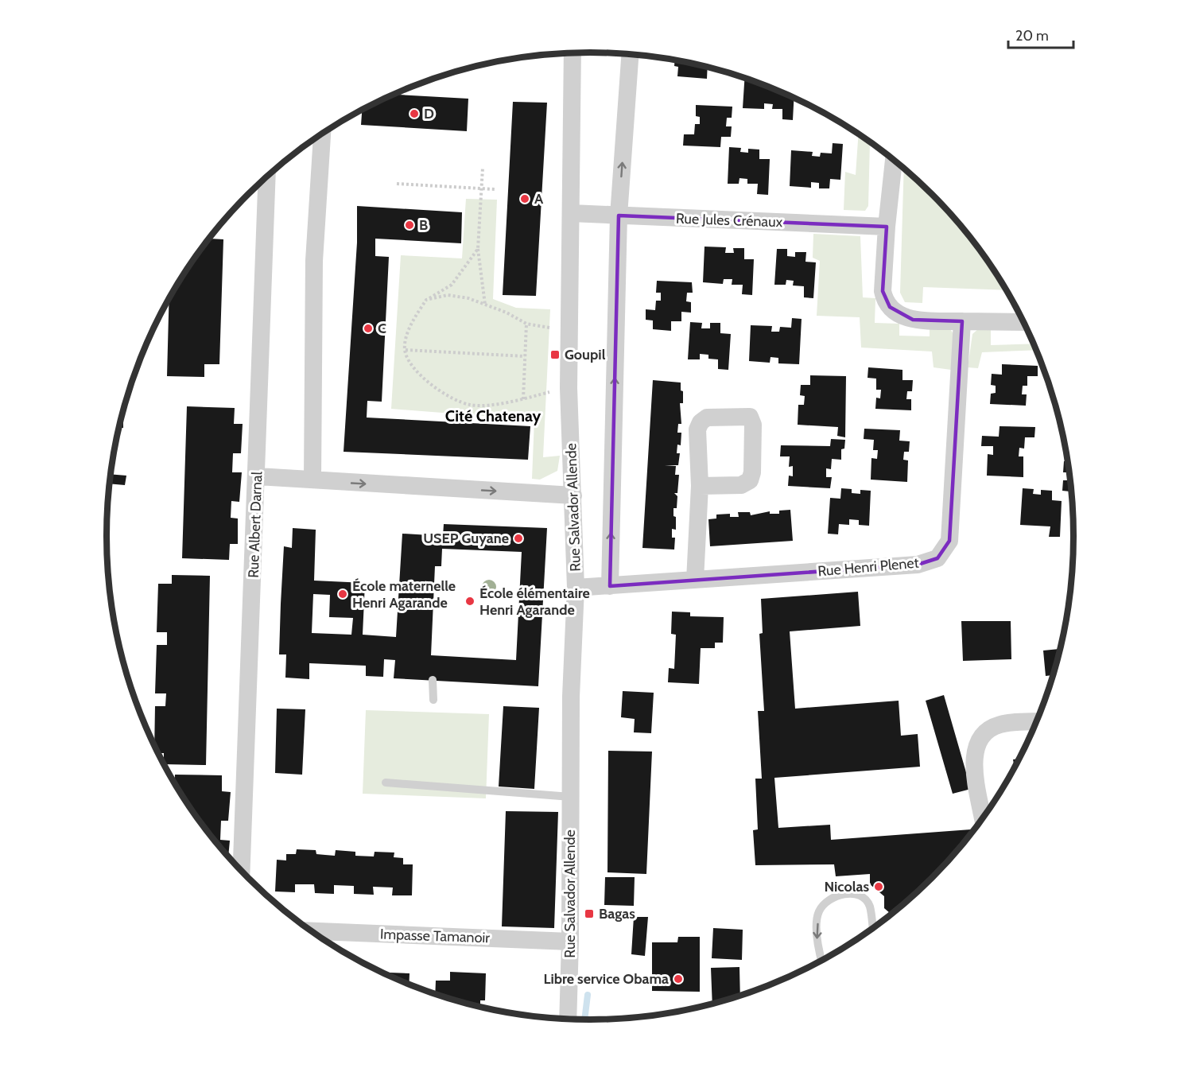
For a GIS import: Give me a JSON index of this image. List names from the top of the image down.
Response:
{
  "streets": {
    "street": [
      "Rue Jules Crénaux",
      "Rue Salvador Allende",
      "Rue Albert Darnal",
      "Rue Henri Plenet",
      "Impasse Tamanoir"
    ]
  },
  "crossings": [
    ["Rue Jules Crénaux", "Rue Salvador Allende"],
    ["Rue Salvador Allende", "Rue Henri Plenet"],
    ["Rue Salvador Allende", "Impasse Tamanoir"]
  ],
  "districts": ["Cité Chatenay"],
  "places": {
    "other": [
      "D",
      "A",
      "B",
      "C",
      "USEP Guyane",
      "École maternelle Henri Agarande",
      "École élémentaire Henri Agarande",
      "Nicolas",
      "Libre service Obama"
    ],
    "transit": ["Goupil", "Bagas"]
  },
  "scale_bar": "20 m"
}
